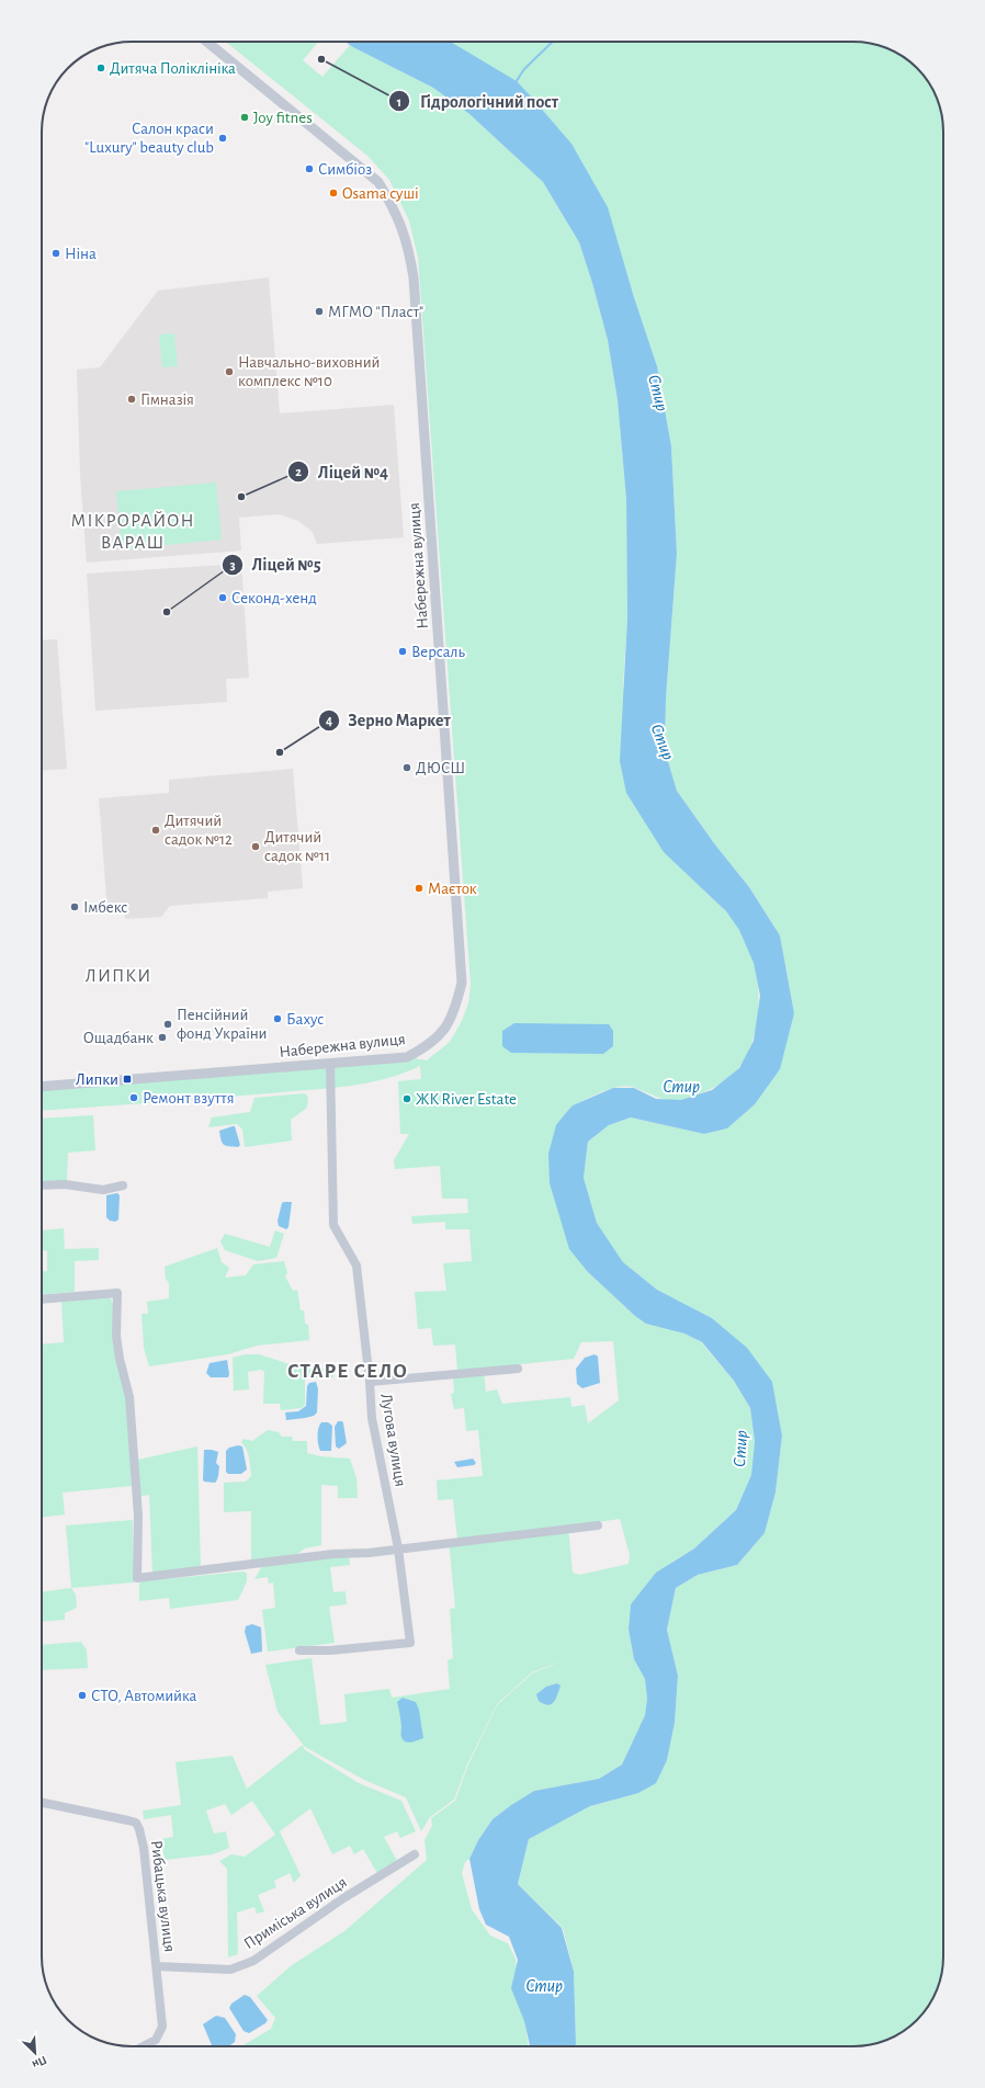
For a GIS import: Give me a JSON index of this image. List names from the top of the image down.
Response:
{
  "streets": {
    "street": [
      "Набережна вулиця",
      "Лугова вулиця",
      "Рибацька вулиця",
      "Приміська вулиця"
    ]
  },
  "crossings": [
    ["Набережна вулиця", "Лугова вулиця"],
    ["Рибацька вулиця", "Приміська вулиця"]
  ],
  "districts": ["МІКРОРАЙОН ВАРАШ", "ЛИПКИ", "СТАРЕ СЕЛО"],
  "water": ["Стир"],
  "places": {
    "other": [
      "Гідрологічний пост",
      "Дитяча Поліклініка",
      "Joy fitnes",
      "Салон краси \"Luxury\" beauty club",
      "Симбіоз",
      "Osama cуші",
      "Ніна",
      "МГМО \"Пласт\"",
      "Навчально-виховний комплекс №10",
      "Гімназія",
      "Ліцей №4",
      "Секонд-хенд",
      "Ліцей №5",
      "Версаль",
      "Зерно Маркет",
      "ДЮСШ",
      "Дитячий садок №12",
      "Дитячий садок №11",
      "Маєток",
      "Імбекс",
      "Бахус",
      "Пенсійний фонд України",
      "Ощадбанк",
      "Ремонт взуття",
      "ЖК River Estate",
      "СТО, Автомийка"
    ],
    "transit": ["Липки"]
  },
  "north": "bottom right"
}
